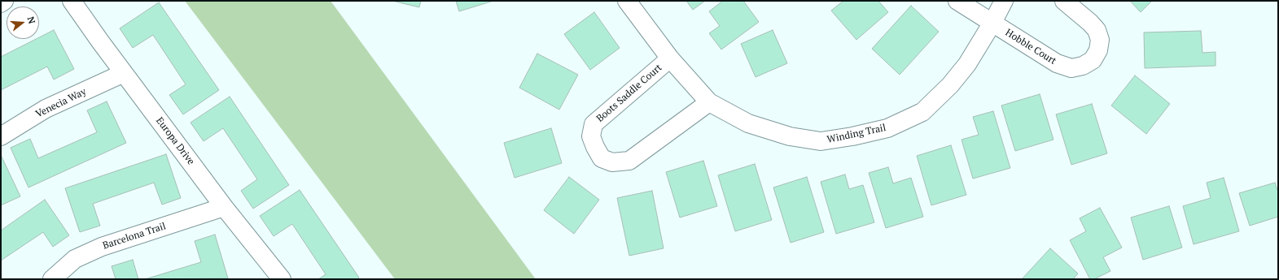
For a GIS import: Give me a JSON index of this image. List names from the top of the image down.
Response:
{
  "streets": {
    "street": [
      "Hobble Court",
      "Boots Saddle Court",
      "Venecia Way",
      "Winding Trail",
      "Europa Drive",
      "Barcelona Trail"
    ]
  },
  "crossings": [
    ["Hobble Court", "Winding Trail"],
    ["Boots Saddle Court", "Winding Trail"],
    ["Venecia Way", "Europa Drive"],
    ["Europa Drive", "Barcelona Trail"]
  ],
  "north": "right"
}
